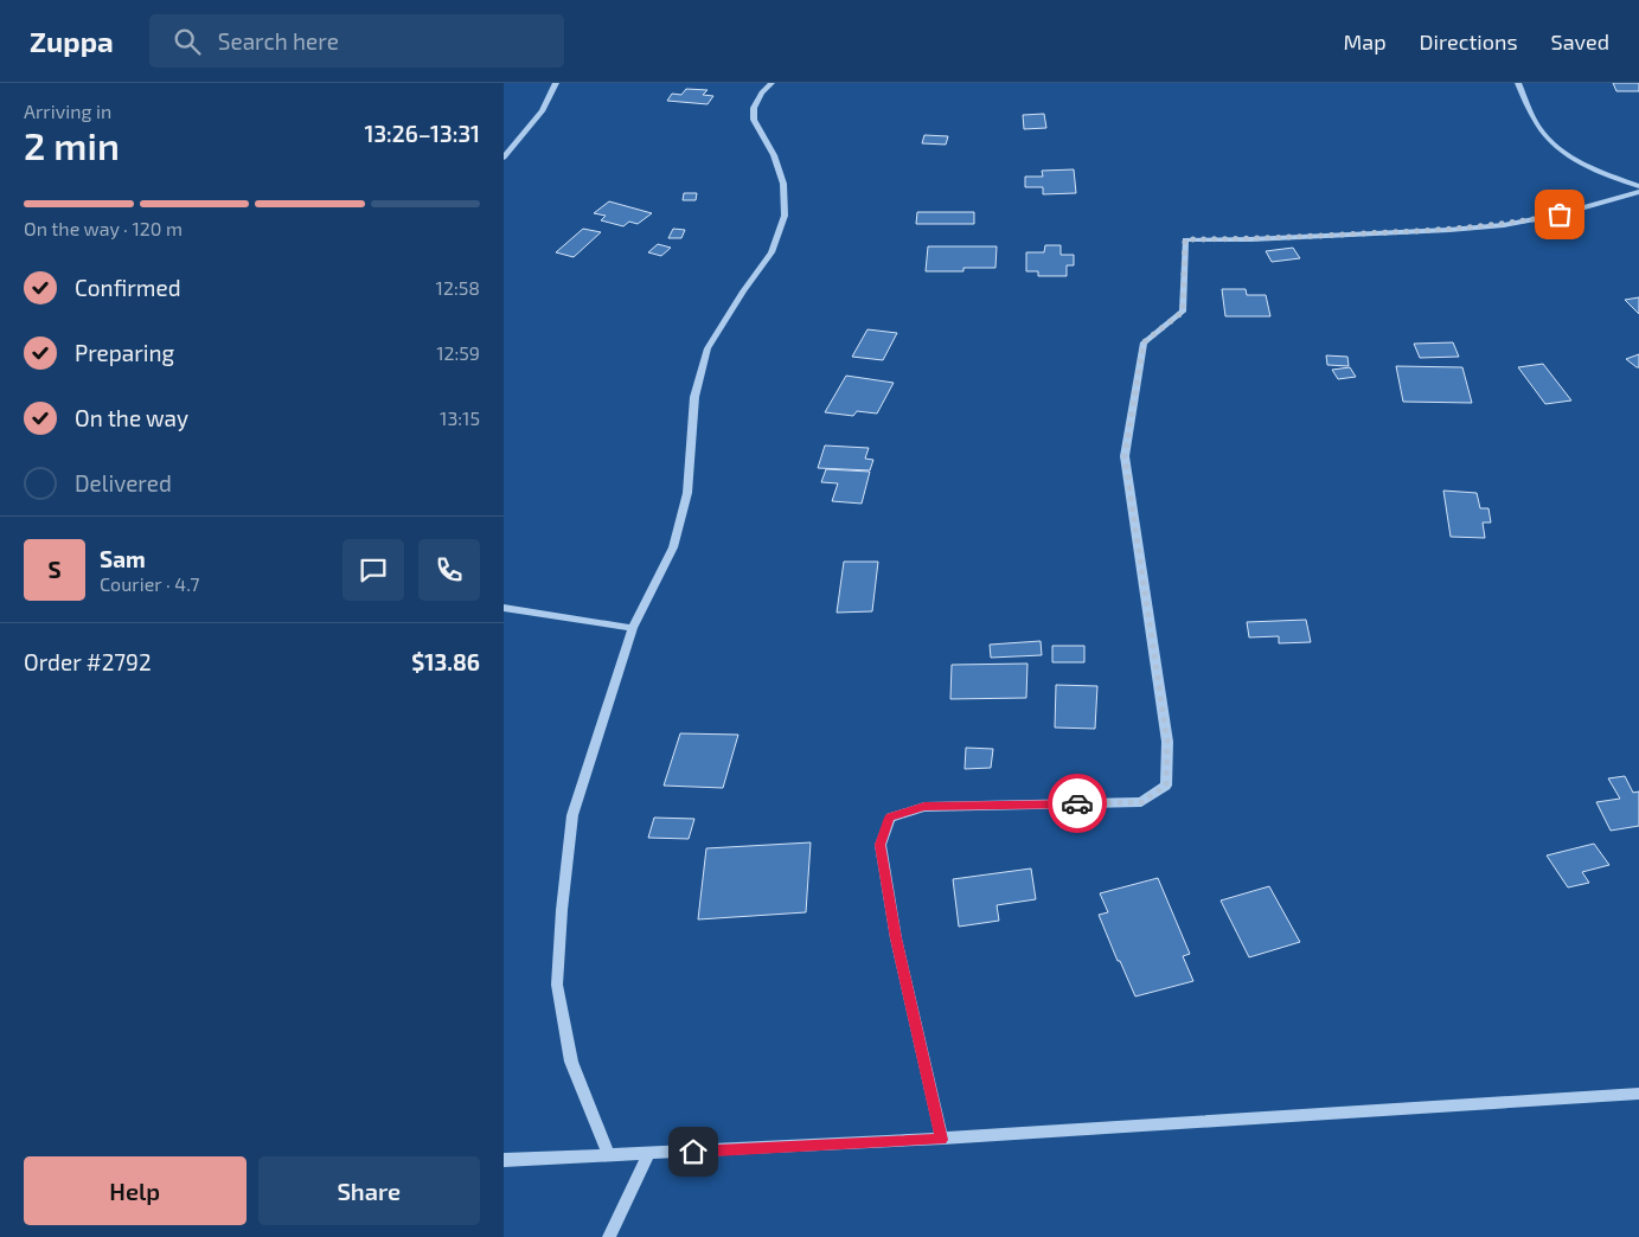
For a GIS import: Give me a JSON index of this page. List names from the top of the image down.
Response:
{
  "page": {
    "header": "Zuppa",
    "search": "Search here",
    "nav": ["Map", "Directions", "Saved"],
    "heading": ["2 min", "Arriving in", "13:26–13:31"],
    "panel": [
      "Sam",
      "Courier · 4.7",
      "Order #2792",
      "$13.86"
    ],
    "bar": "On the way · 120 m",
    "list": [
      ["Confirmed", "12:58"],
      ["Preparing", "12:59"],
      ["On the way", "13:15"],
      "Delivered"
    ],
    "round": "S",
    "buttons": ["Help", "Share"]
  }
}
